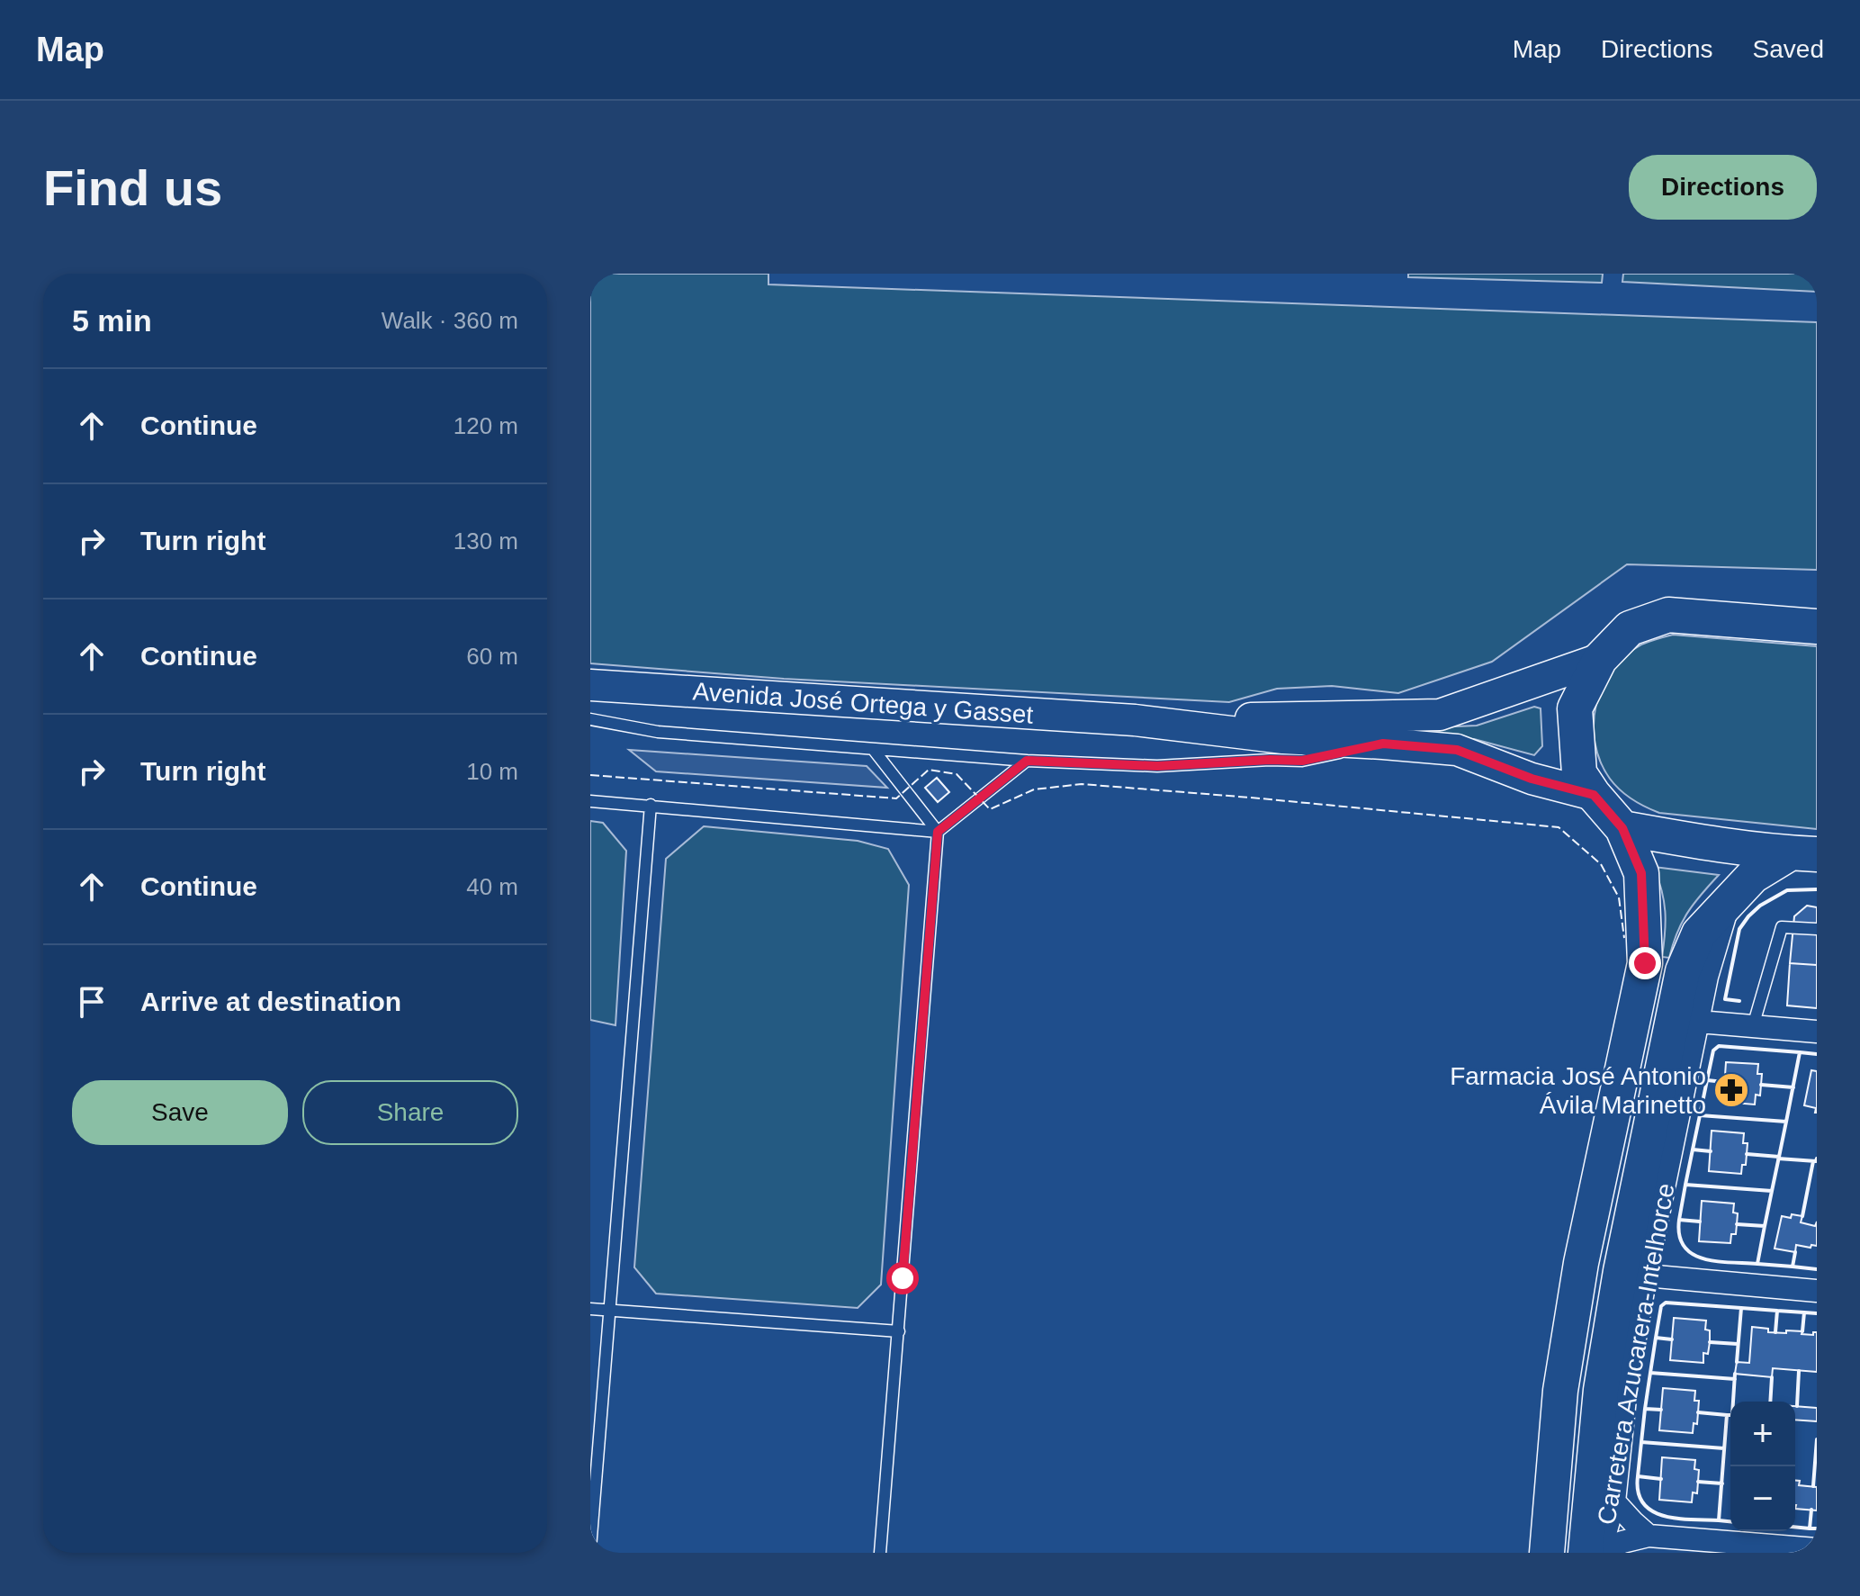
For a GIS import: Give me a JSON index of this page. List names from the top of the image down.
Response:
{
  "streets": {
    "main road": ["Avenida José Ortega y Gasset", "Carretera Azucarera-Intelhorce"]
  },
  "places": {
    "pharmacy": ["Farmacia José Antonio Ávila Marinetto"]
  },
  "page": {
    "header": "Map",
    "nav": ["Map", "Directions", "Saved"],
    "buttons": [
      "Directions",
      ["Save", "Share"]
    ],
    "title": "Find us",
    "heading": ["5 min", "Walk · 360 m"],
    "list": [
      ["Continue", "120 m"],
      ["Turn right", "130 m"],
      ["Continue", "60 m"],
      ["Turn right", "10 m"],
      ["Continue", "40 m"],
      "Arrive at destination"
    ],
    "map_buttons": ["+", "−"]
  }
}
